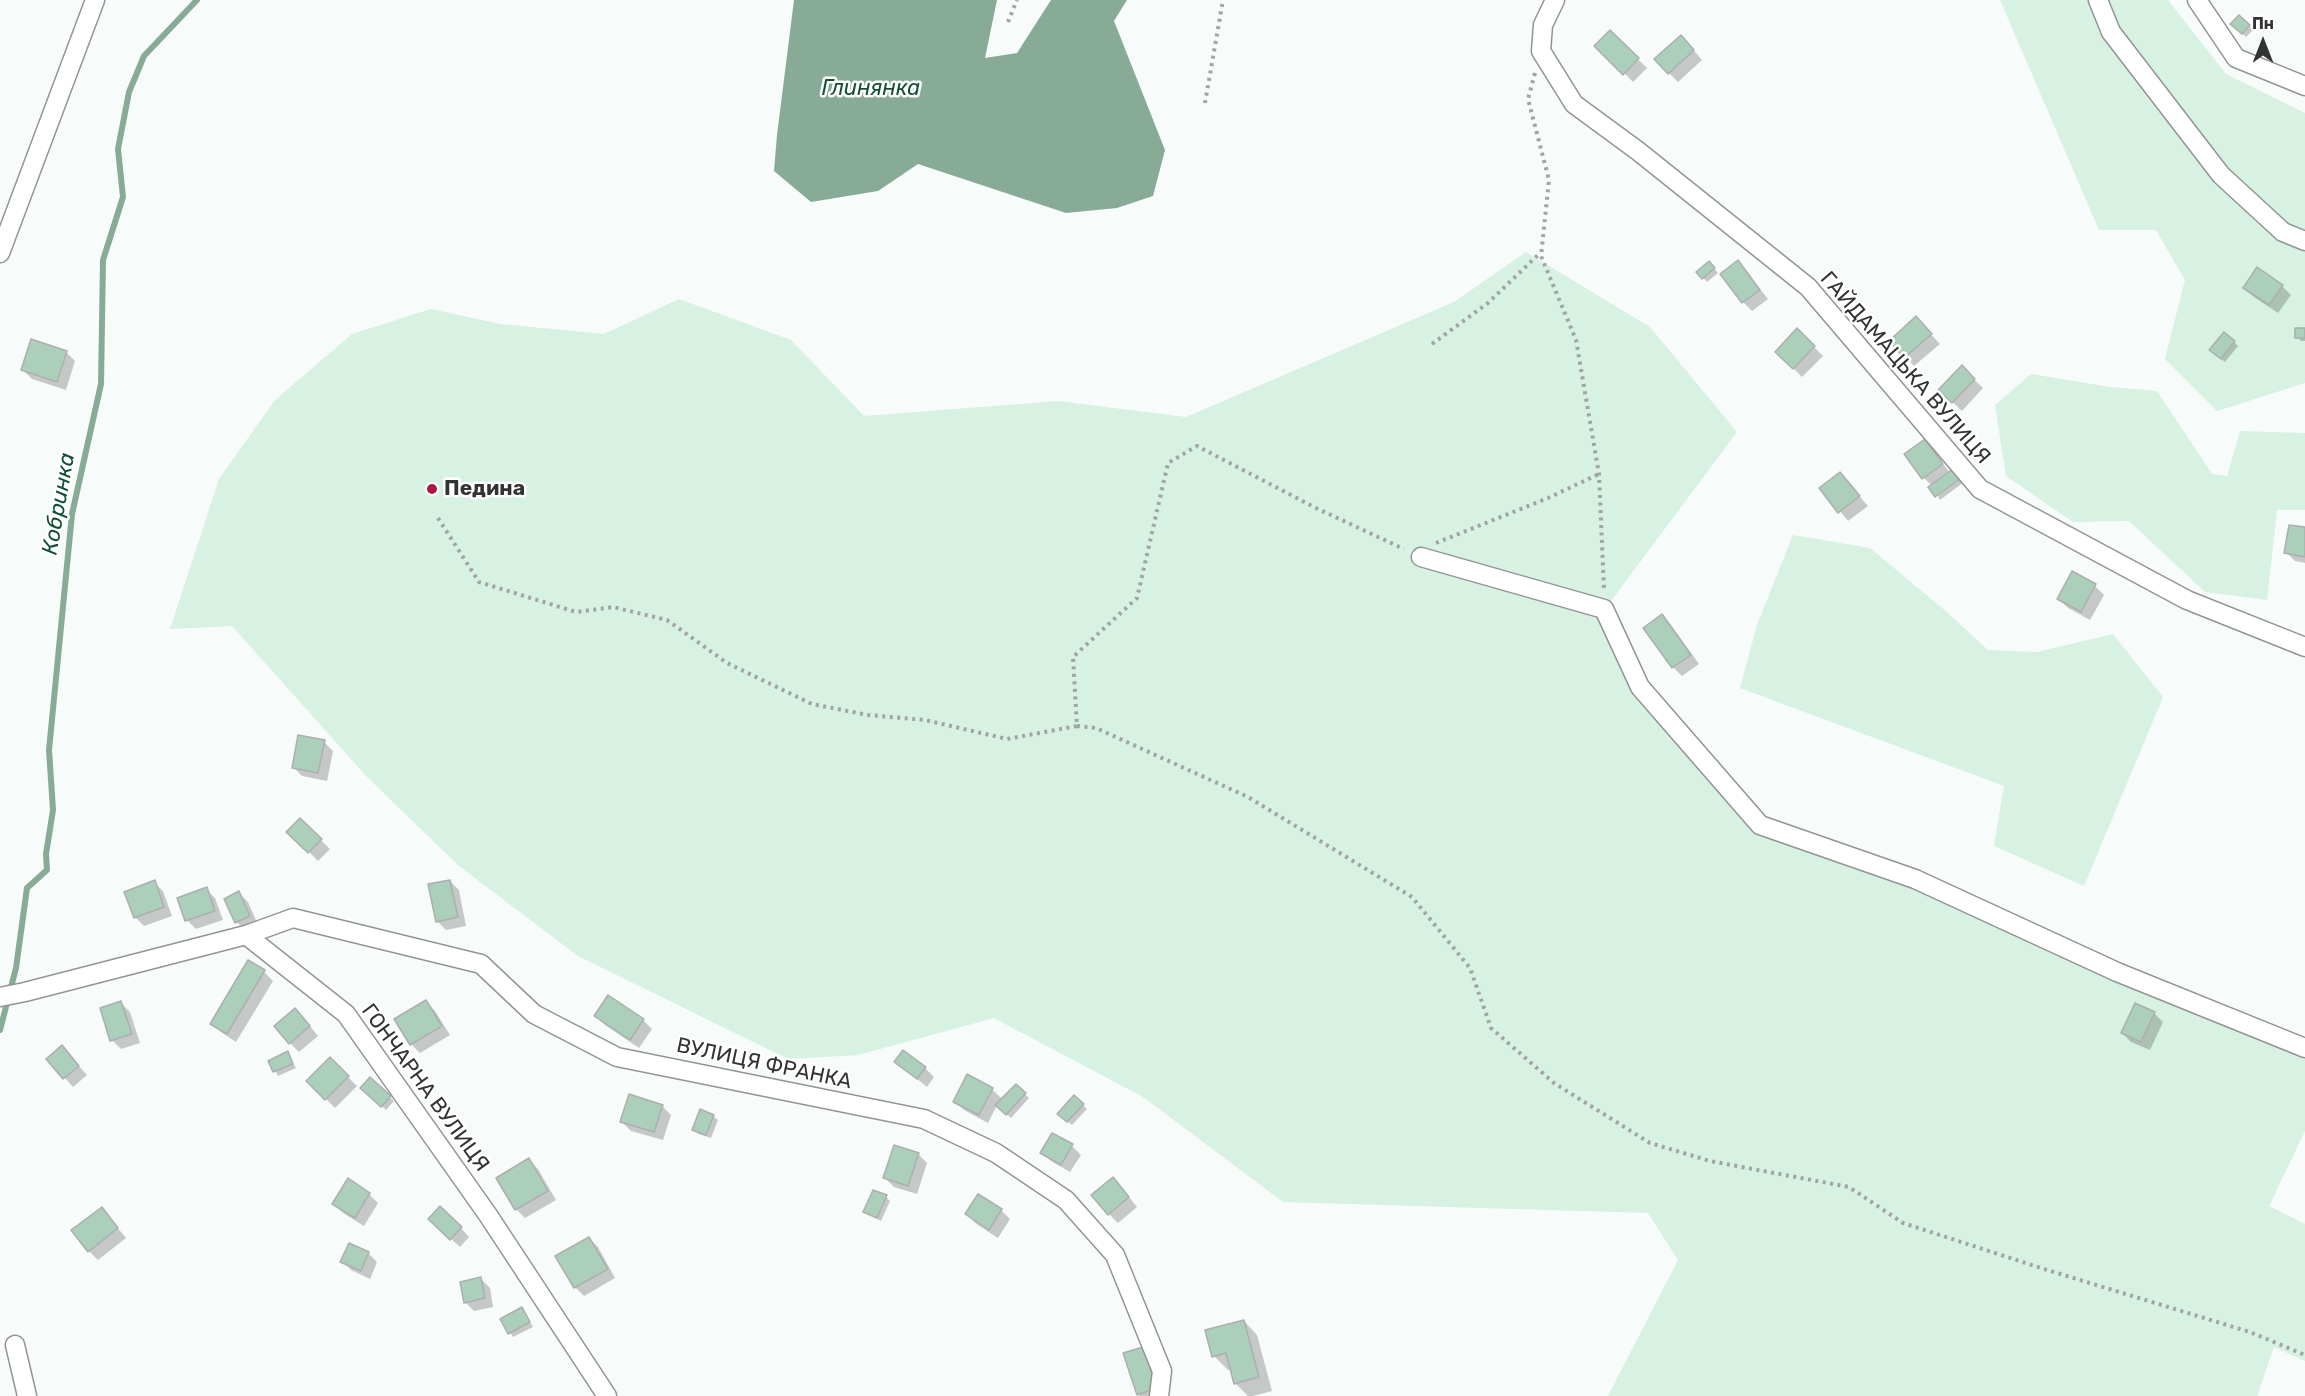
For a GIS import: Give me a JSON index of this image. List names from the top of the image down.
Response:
{
  "streets": {
    "street": ["ГАЙДАМАЦЬКА ВУЛИЦЯ", "ВУЛИЦЯ ФРАНКА", "ГОНЧАРНА ВУЛИЦЯ"]
  },
  "crossings": [
    ["ВУЛИЦЯ ФРАНКА", "ГОНЧАРНА ВУЛИЦЯ"]
  ],
  "water": ["Глинянка", "Кобринка"],
  "places": ["Педина"],
  "north": "top"
}
